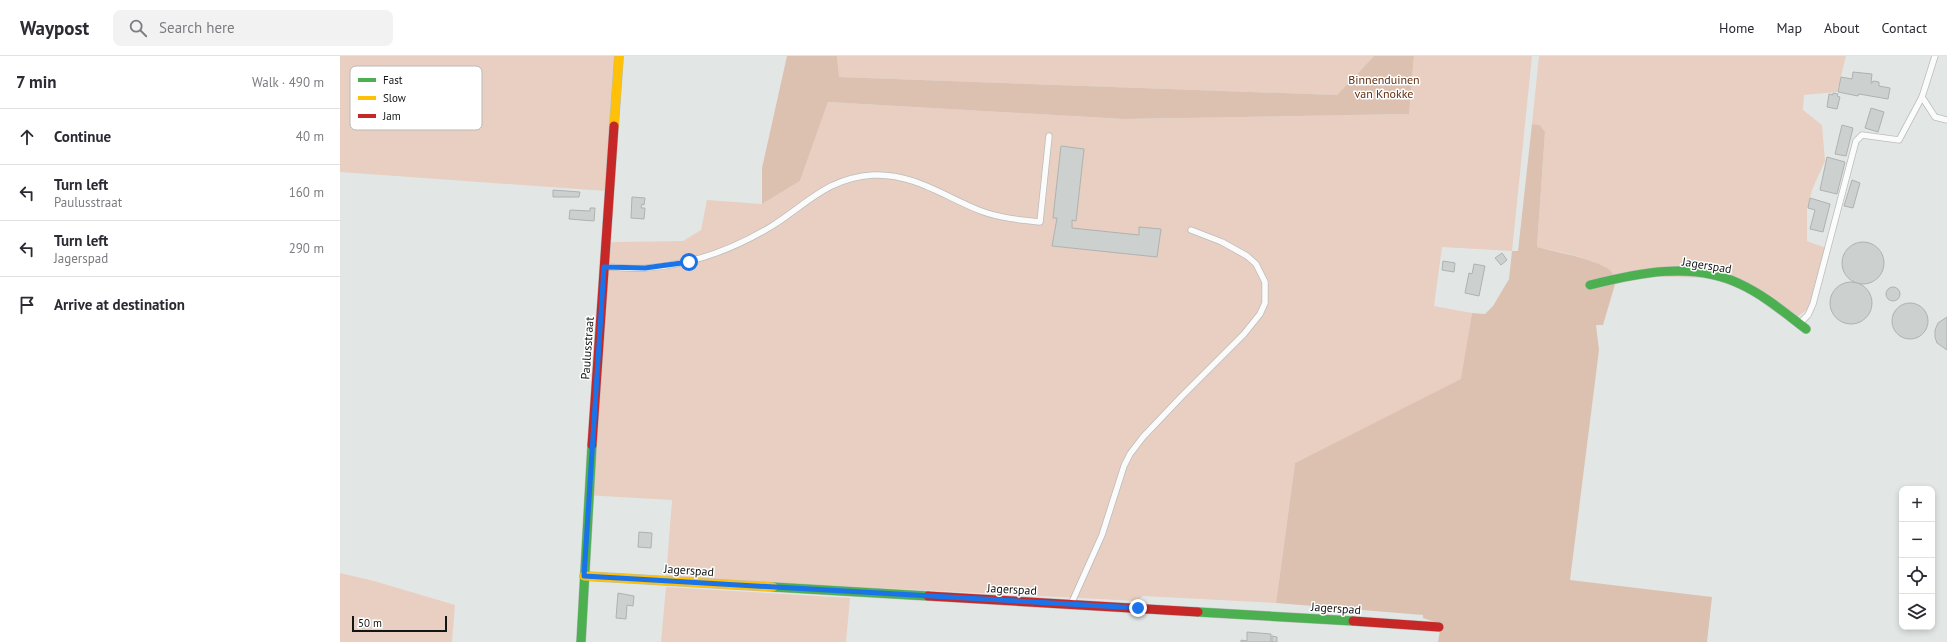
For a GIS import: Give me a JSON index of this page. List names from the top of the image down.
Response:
{
  "streets": {
    "street": ["Jagerspad", "Paulusstraat"]
  },
  "crossings": [
    ["Jagerspad", "Paulusstraat"]
  ],
  "parks": ["Binnenduinen van Knokke"],
  "legend": ["Fast", "Slow", "Jam"],
  "scale_bar": "50 m",
  "page": {
    "header": "Waypost",
    "search": "Search here",
    "nav": [
      "Home",
      "Map",
      "About",
      "Contact"
    ],
    "heading": ["7 min", "Walk · 490 m"],
    "list": [
      ["Continue", "40 m"],
      ["Turn left", "Paulusstraat", "160 m"],
      ["Turn left", "Jagerspad", "290 m"],
      "Arrive at destination"
    ],
    "map_buttons": ["+", "−"],
    "scale": "50 m"
  }
}
